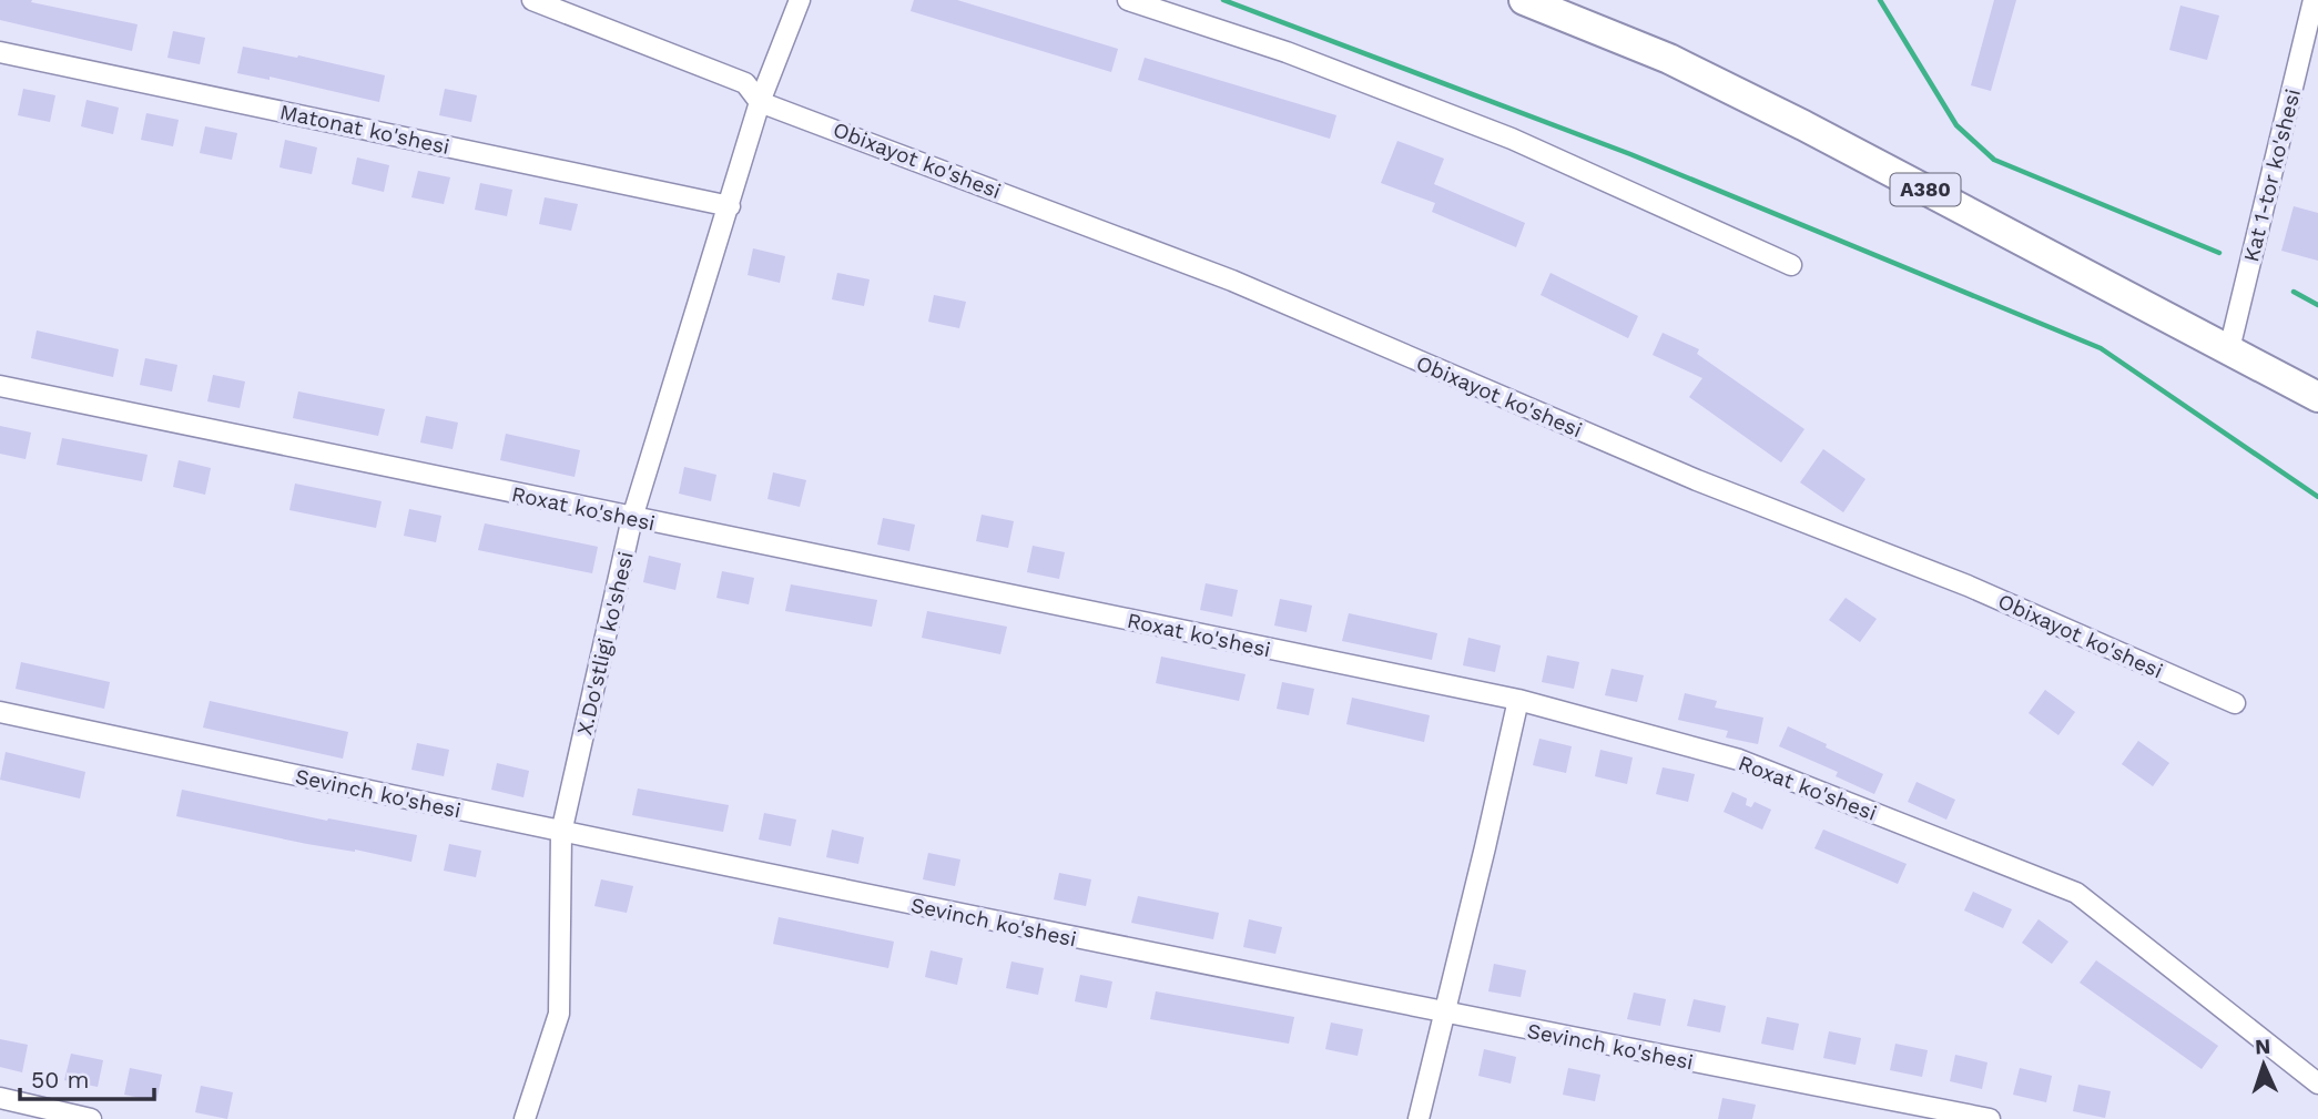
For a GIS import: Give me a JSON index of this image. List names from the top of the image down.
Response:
{
  "streets": {
    "highway": ["A380"],
    "street": [
      "Matonat ko'shesi",
      "Obixayot ko'shesi",
      "Kat 1-tor ko'shesi",
      "Roxat ko'shesi",
      "X.Do'stligi ko'shesi",
      "Sevinch ko'shesi"
    ]
  },
  "crossings": [
    ["Matonat ko'shesi", "X.Do'stligi ko'shesi"],
    ["Obixayot ko'shesi", "X.Do'stligi ko'shesi"],
    ["Kat 1-tor ko'shesi", "A380"],
    ["Roxat ko'shesi", "X.Do'stligi ko'shesi"],
    ["X.Do'stligi ko'shesi", "Sevinch ko'shesi"]
  ],
  "scale_bar": "50 m",
  "north": "top"
}
